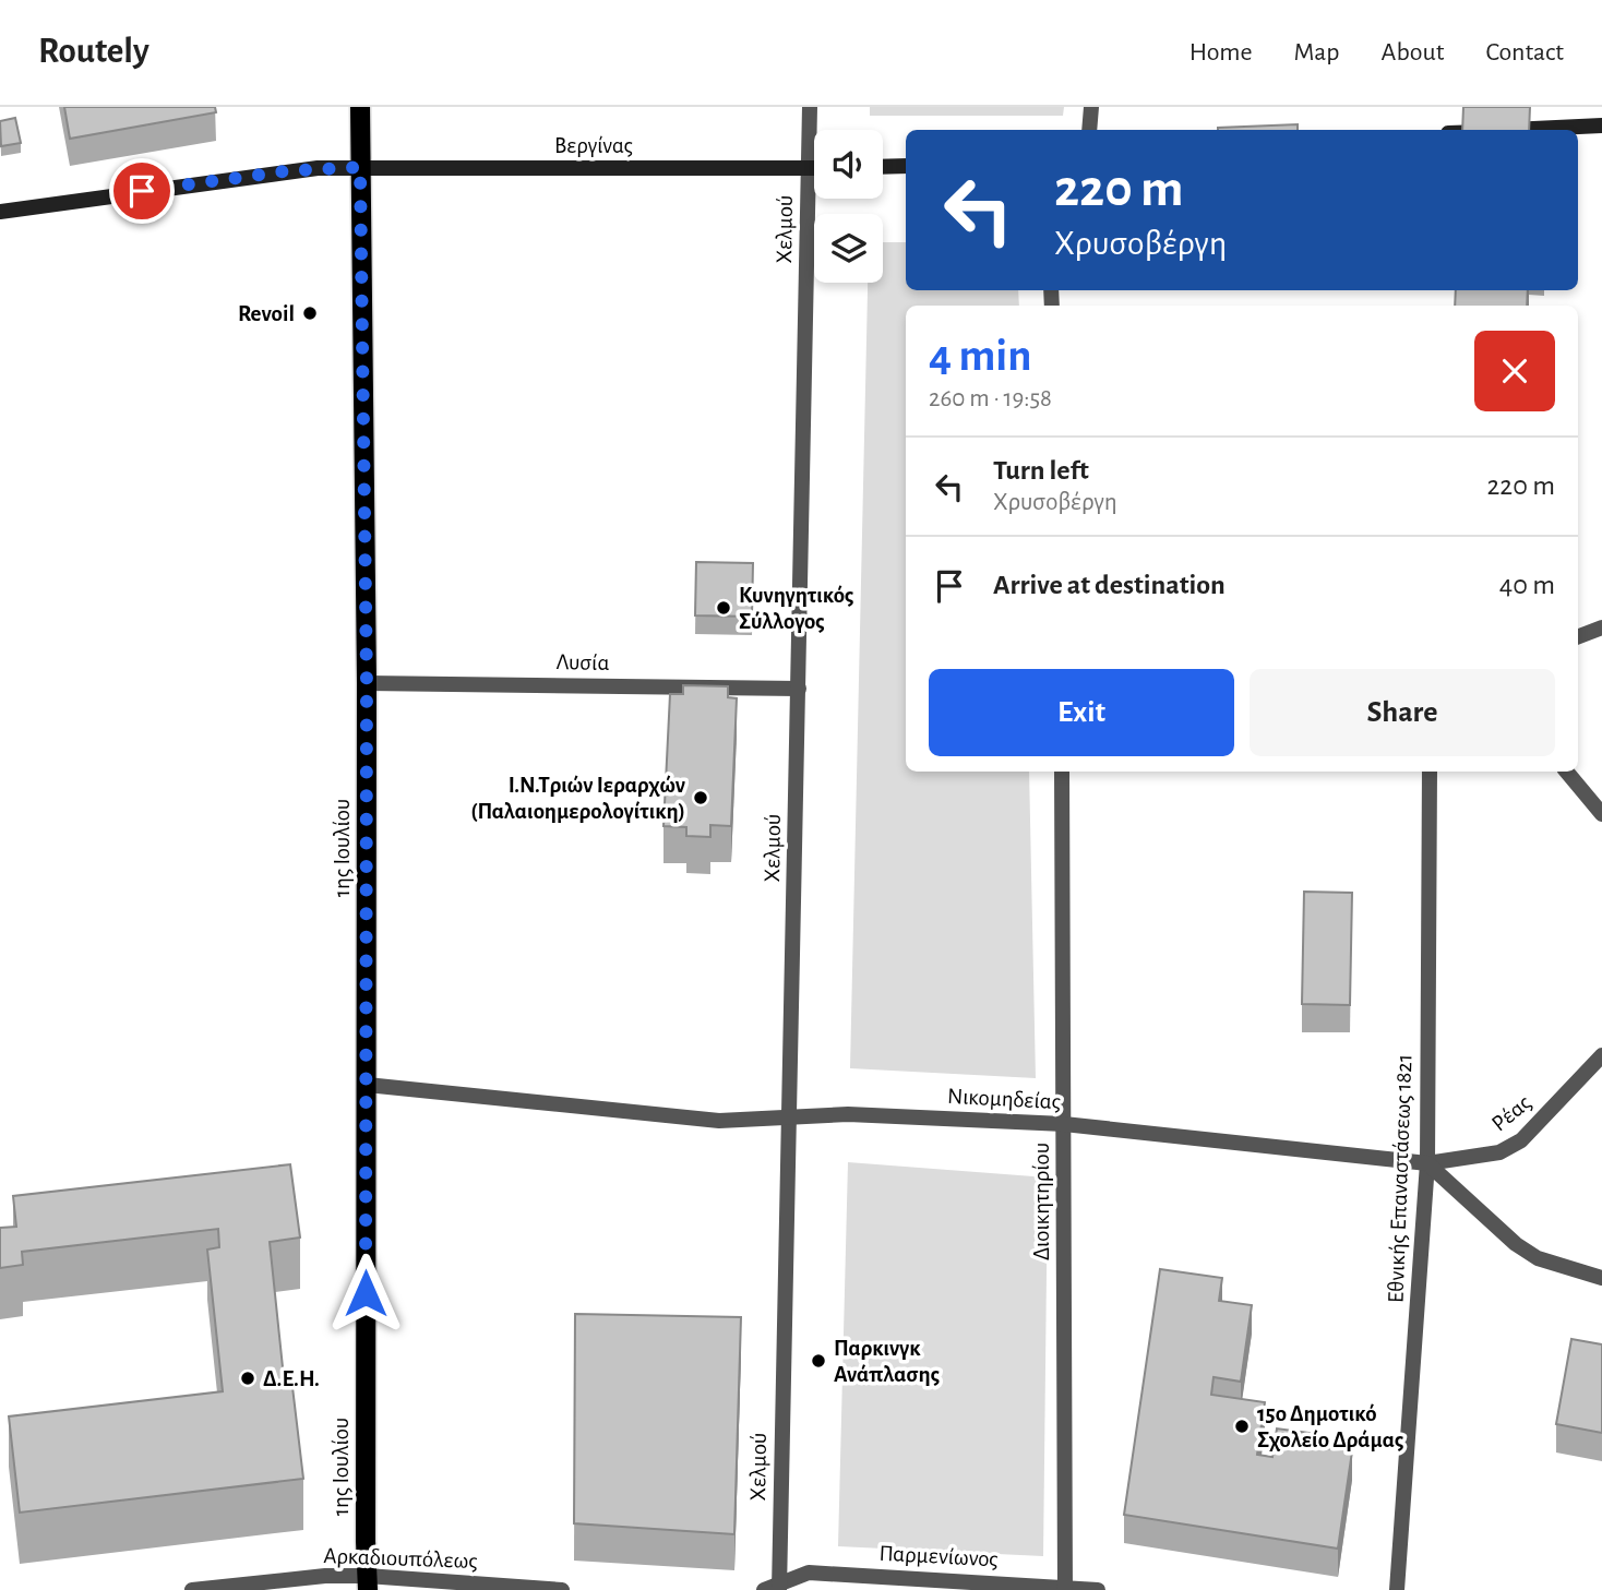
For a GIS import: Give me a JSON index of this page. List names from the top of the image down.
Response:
{
  "streets": {
    "main road": ["Βεργίνας", "1ης Ιουλίου"],
    "street": [
      "Χελμού",
      "Λυσία",
      "Νικομηδείας",
      "Ρέας",
      "Εθνικής Επαναστάσεως 1821",
      "Διοικητηρίου",
      "Παρμενίωνος",
      "Αρκαδιουπόλεως"
    ]
  },
  "crossings": [
    ["Βεργίνας", "Χελμού"],
    ["Βεργίνας", "1ης Ιουλίου"],
    ["Χελμού", "Λυσία"],
    ["Χελμού", "Νικομηδείας"],
    ["Χελμού", "Παρμενίωνος"],
    ["Λυσία", "1ης Ιουλίου"],
    ["1ης Ιουλίου", "Νικομηδείας"],
    ["1ης Ιουλίου", "Αρκαδιουπόλεως"],
    ["Νικομηδείας", "Ρέας"],
    ["Νικομηδείας", "Εθνικής Επαναστάσεως 1821"],
    ["Νικομηδείας", "Διοικητηρίου"],
    ["Ρέας", "Εθνικής Επαναστάσεως 1821"],
    ["Διοικητηρίου", "Παρμενίωνος"]
  ],
  "places": [
    "Revoil",
    "Κυνηγητικός Σύλλογος",
    "Ι.Ν.Τριών Ιεραρχών (Παλαιοημερολογίτικη)",
    "Παρκινγκ Ανάπλασης",
    "Δ.Ε.Η.",
    "15ο Δημοτικό Σχολείο Δράμας"
  ],
  "page": {
    "header": "Routely",
    "nav": [
      "Home",
      "Map",
      "About",
      "Contact"
    ],
    "turn": ["220 m", "Χρυσοβέργη"],
    "heading": ["4 min", "260 m · 19:58"],
    "list": [
      {
        "name": "Turn left",
        "note": "Χρυσοβέργη",
        "value": "220 m"
      },
      {
        "name": "Arrive at destination",
        "value": "40 m"
      }
    ],
    "buttons": ["Exit", "Share"]
  }
}
